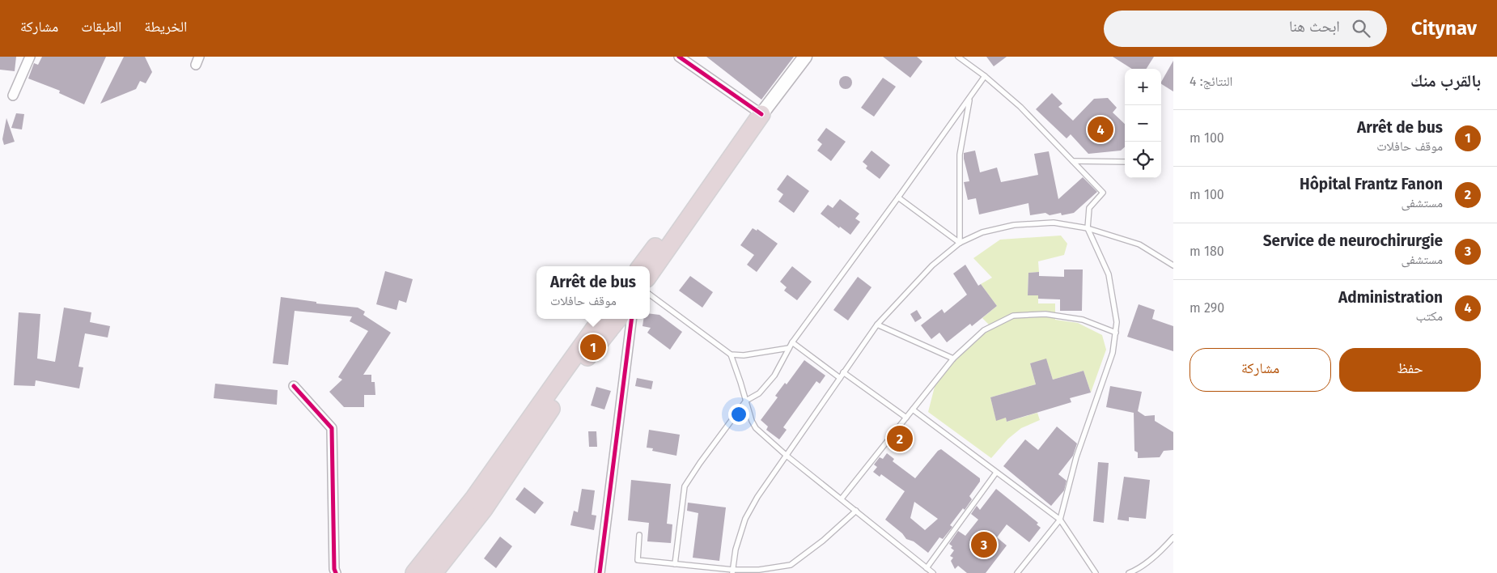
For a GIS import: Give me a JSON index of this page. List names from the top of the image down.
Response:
{
  "page": {
    "header": "Citynav",
    "search": "ابحث هنا",
    "nav": ["الخريطة", "الطبقات", "مشاركة"],
    "heading": ["بالقرب منك", "النتائج: 4"],
    "map_buttons": ["+", "−"],
    "list": [
      {
        "mark": "1",
        "name": "Arrêt de bus",
        "note": "موقف حافلات",
        "value": "100 m"
      },
      {
        "mark": "2",
        "name": "Hôpital Frantz Fanon",
        "note": "مستشفى",
        "value": "100 m"
      },
      {
        "mark": "3",
        "name": "Service de neurochirurgie",
        "note": "مستشفى",
        "value": "180 m"
      },
      {
        "mark": "4",
        "name": "Administration",
        "note": "مكتب",
        "value": "290 m"
      }
    ],
    "pins": [
      "4",
      "1",
      "2",
      "3"
    ],
    "popup": ["Arrêt de bus", "موقف حافلات"],
    "buttons": ["حفظ", "مشاركة"]
  }
}
